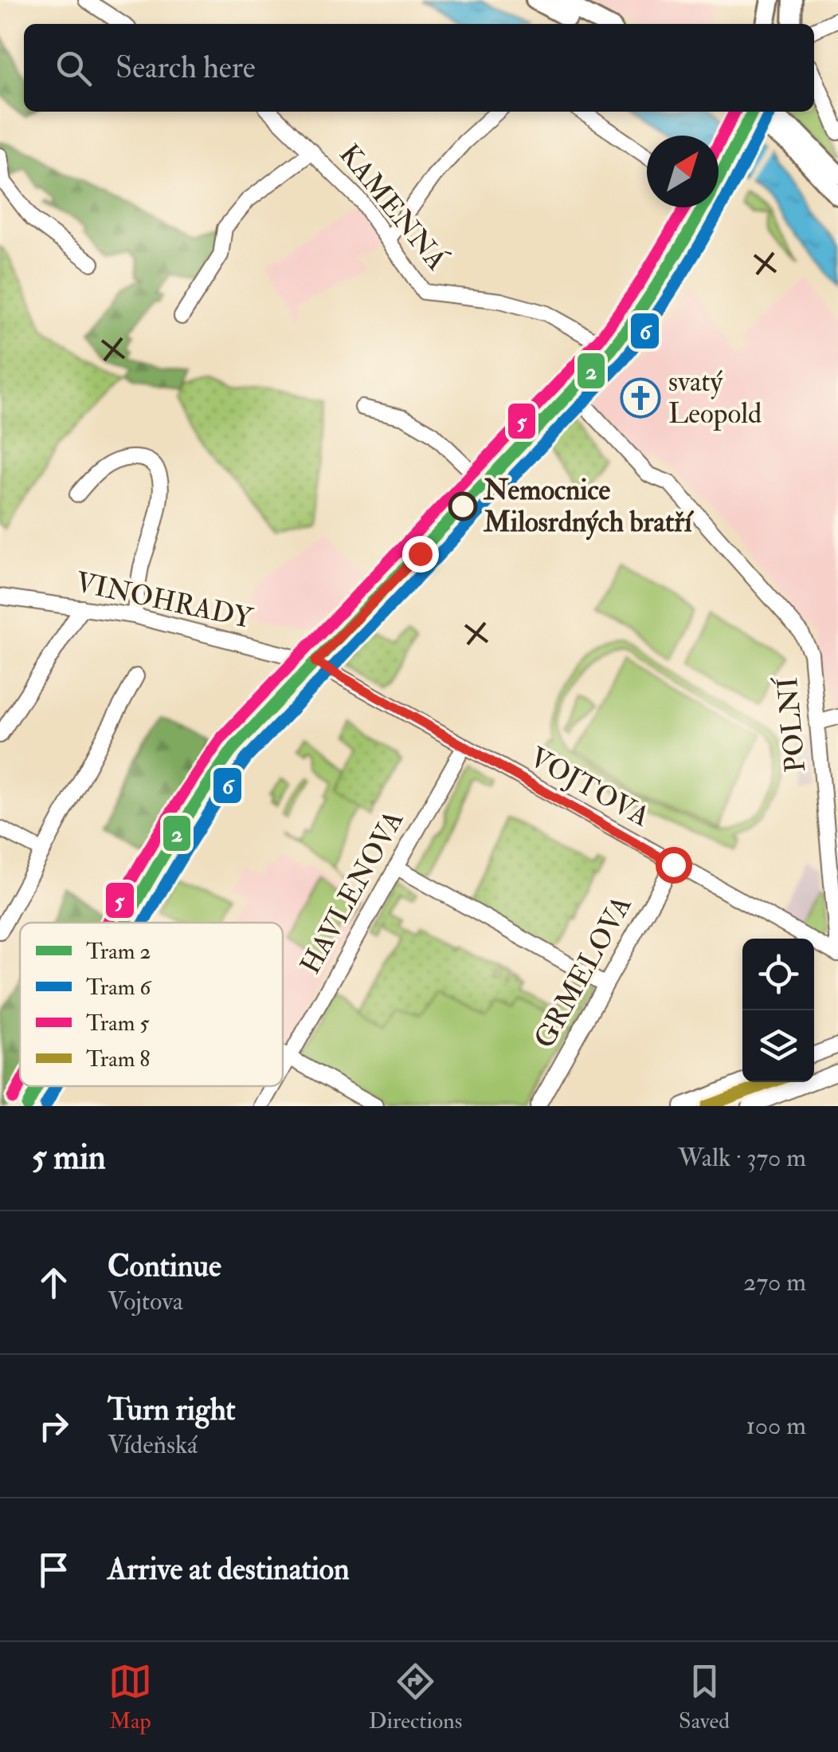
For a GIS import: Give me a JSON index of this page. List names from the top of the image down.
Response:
{
  "streets": {
    "street": [
      "KAMENNÁ",
      "VINOHRADY",
      "POLNÍ",
      "VOJTOVA",
      "HAVLENOVA",
      "GRMELOVA"
    ]
  },
  "crossings": [
    ["VINOHRADY", "VOJTOVA"],
    ["POLNÍ", "VOJTOVA"],
    ["VOJTOVA", "HAVLENOVA"],
    ["VOJTOVA", "GRMELOVA"]
  ],
  "places": {
    "church": ["svatý Leopold"],
    "other": ["Nemocnice Milosrdných bratří"]
  },
  "lines": [
    "tram line 2",
    "tram line 5",
    "tram line 6",
    "tram line 8"
  ],
  "legend": [
    "Tram 2",
    "Tram 6",
    "Tram 5",
    "Tram 8"
  ],
  "north": "top right",
  "page": {
    "search": "Search here",
    "heading": ["5 min", "Walk · 370 m"],
    "list": [
      ["Continue", "Vojtova", "270 m"],
      ["Turn right", "Vídeňská", "100 m"],
      "Arrive at destination"
    ],
    "nav": ["Map", "Directions", "Saved"]
  }
}
